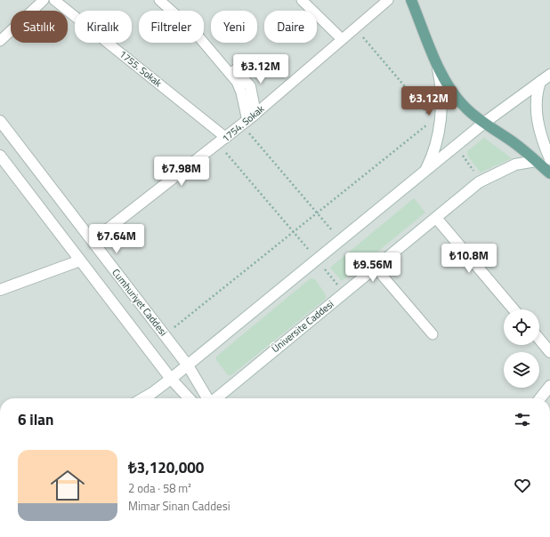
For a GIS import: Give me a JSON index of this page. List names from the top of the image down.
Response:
{
  "streets": {
    "street": [
      "1755. Sokak",
      "1754. Sokak",
      "Cumhuriyet Caddesi",
      "Üniversite Caddesi"
    ]
  },
  "crossings": [
    ["1755. Sokak", "1754. Sokak"],
    ["1754. Sokak", "Cumhuriyet Caddesi"]
  ],
  "page": {
    "chip": [
      "Satılık",
      "Kiralık",
      "Filtreler",
      "Yeni",
      "Daire"
    ],
    "price": [
      "₺3.12M",
      "₺3.12M",
      "₺7.98M",
      "₺7.64M",
      "₺10.8M",
      "₺9.56M"
    ],
    "heading": "6 ilan",
    "list": [
      {
        "name": "₺3,120,000",
        "note": "2 oda · 58 m² · Mimar Sinan Caddesi"
      }
    ]
  }
}
